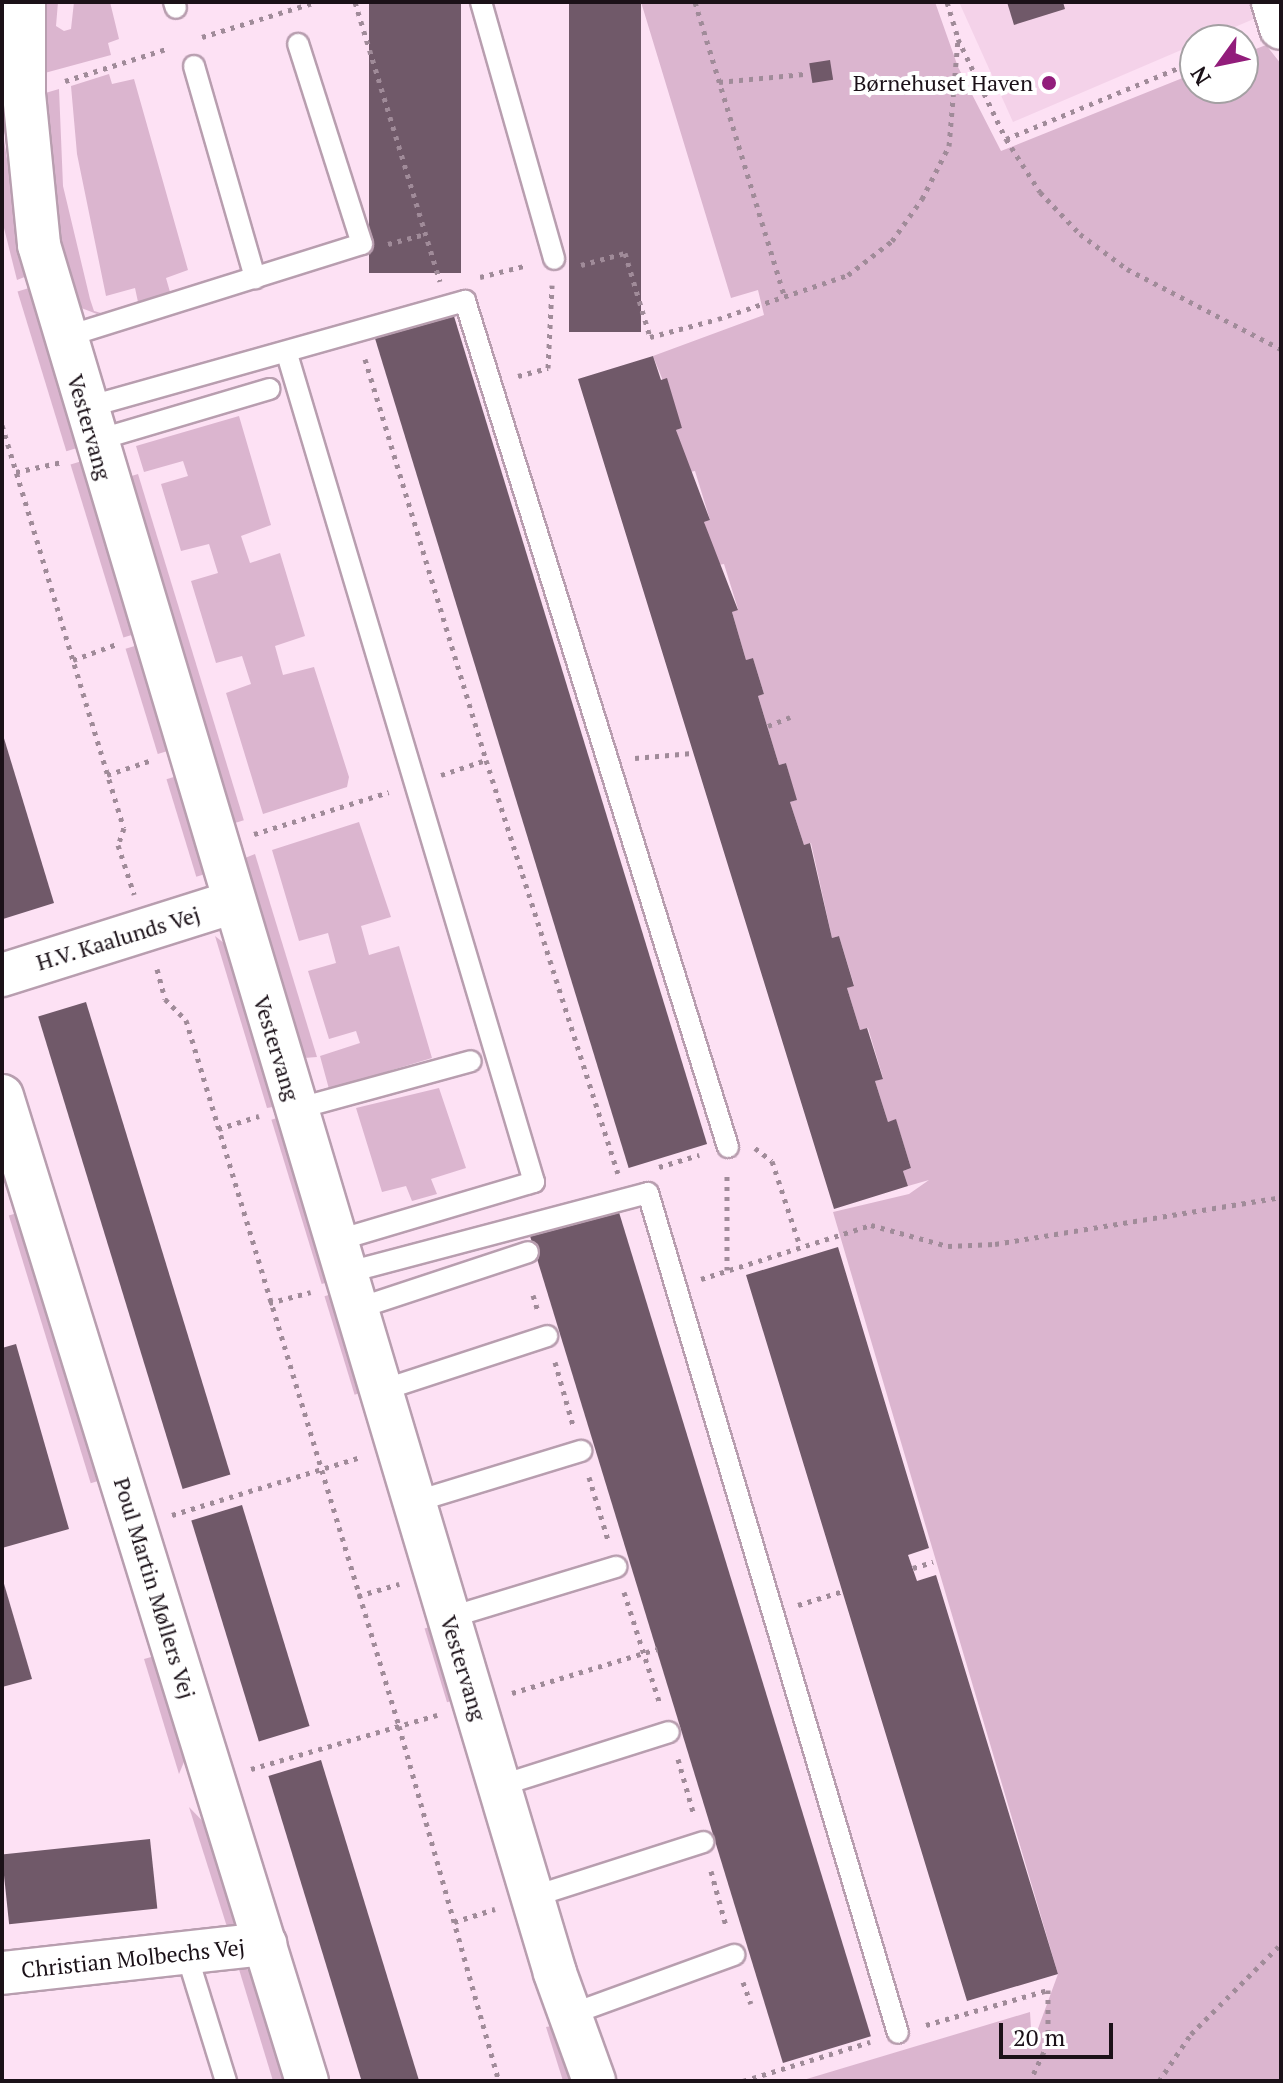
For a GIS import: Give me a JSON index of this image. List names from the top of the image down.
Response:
{
  "streets": {
    "street": [
      "Vestervang",
      "H.V. Kaalunds Vej",
      "Poul Martin Møllers Vej",
      "Christian Molbechs Vej"
    ]
  },
  "crossings": [
    ["Vestervang", "H.V. Kaalunds Vej"],
    ["Poul Martin Møllers Vej", "Christian Molbechs Vej"]
  ],
  "places": ["Børnehuset Haven"],
  "scale_bar": "20 m",
  "north": "bottom left"
}
